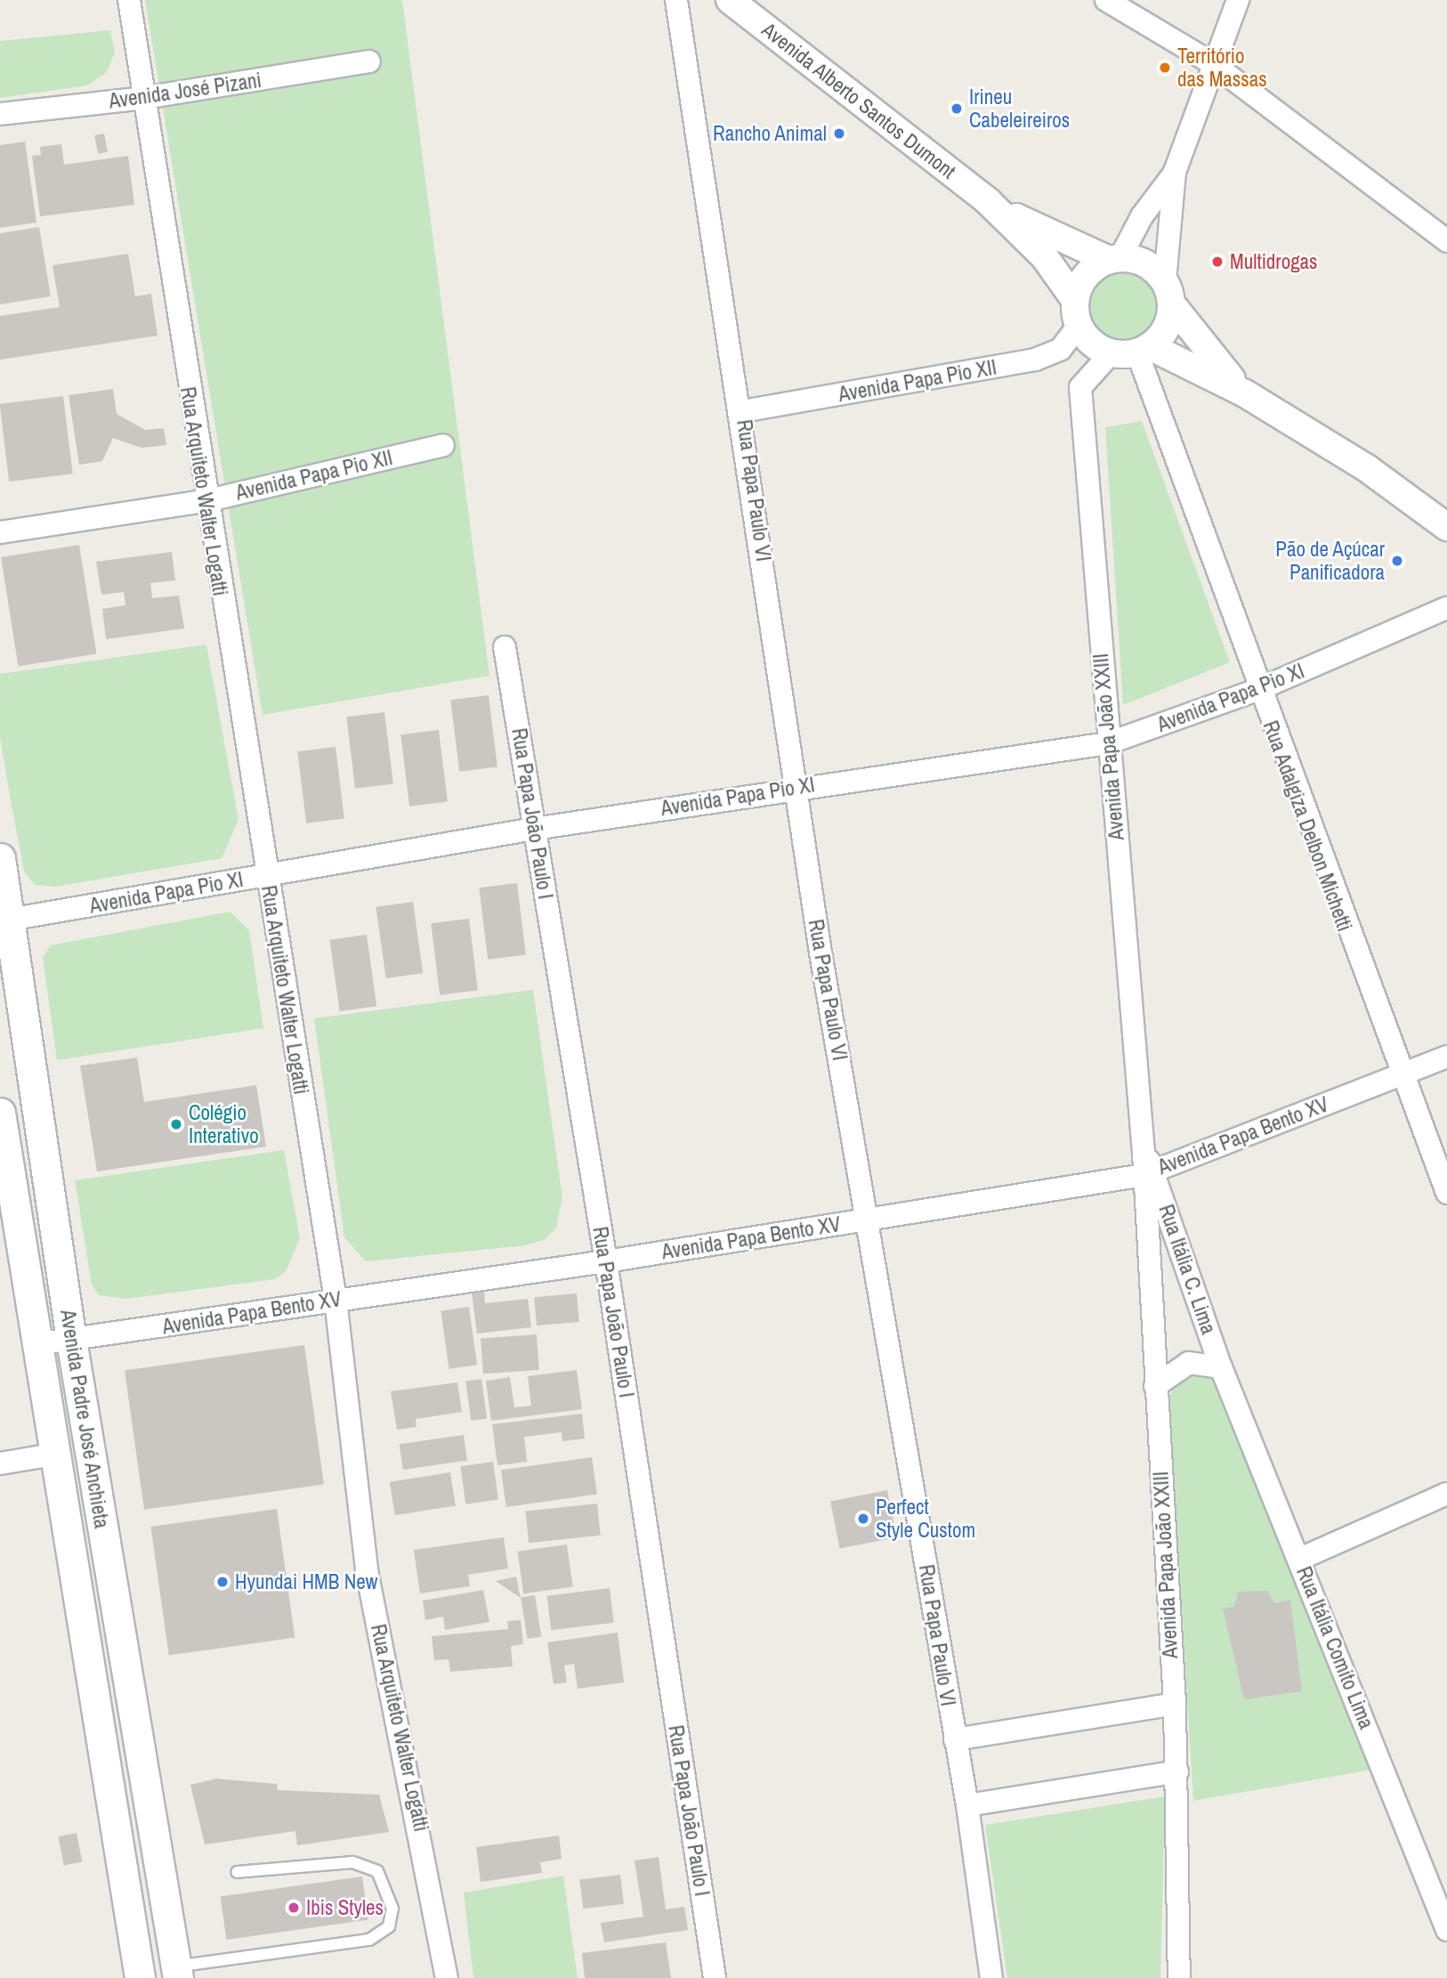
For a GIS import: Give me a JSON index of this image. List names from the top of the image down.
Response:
{
  "streets": {
    "main road": ["Avenida Padre José Anchieta"],
    "street": [
      "Avenida José Pizani",
      "Avenida Alberto Santos Dumont",
      "Avenida Papa Pio XII",
      "Rua Papa Paulo VI",
      "Rua Arquiteto Walter Logatti",
      "Avenida Papa Pio XI",
      "Avenida Papa João XXIII",
      "Rua Papa João Paulo I",
      "Rua Adalgiza Delbon Michetti",
      "Avenida Papa Bento XV",
      "Rua Itália C. Lima",
      "Rua Itália Comito Lima"
    ]
  },
  "crossings": [
    ["Avenida José Pizani", "Rua Arquiteto Walter Logatti"],
    ["Avenida Alberto Santos Dumont", "Avenida Papa Pio XII"],
    ["Avenida Alberto Santos Dumont", "Avenida Papa João XXIII"],
    ["Avenida Alberto Santos Dumont", "Rua Adalgiza Delbon Michetti"],
    ["Avenida Papa Pio XII", "Rua Papa Paulo VI"],
    ["Avenida Papa Pio XII", "Rua Arquiteto Walter Logatti"],
    ["Avenida Papa Pio XII", "Avenida Papa João XXIII"],
    ["Avenida Papa Pio XII", "Rua Adalgiza Delbon Michetti"],
    ["Rua Papa Paulo VI", "Avenida Papa Pio XI"],
    ["Rua Papa Paulo VI", "Avenida Papa Bento XV"],
    ["Rua Arquiteto Walter Logatti", "Avenida Papa Pio XI"],
    ["Rua Arquiteto Walter Logatti", "Avenida Papa Bento XV"],
    ["Avenida Papa Pio XI", "Avenida Papa João XXIII"],
    ["Avenida Papa Pio XI", "Rua Papa João Paulo I"],
    ["Avenida Papa Pio XI", "Rua Adalgiza Delbon Michetti"],
    ["Avenida Papa Pio XI", "Avenida Padre José Anchieta"],
    ["Avenida Papa João XXIII", "Rua Adalgiza Delbon Michetti"],
    ["Avenida Papa João XXIII", "Avenida Papa Bento XV"],
    ["Avenida Papa João XXIII", "Rua Itália C. Lima"],
    ["Rua Papa João Paulo I", "Avenida Papa Bento XV"],
    ["Rua Adalgiza Delbon Michetti", "Avenida Papa Bento XV"],
    ["Avenida Papa Bento XV", "Rua Itália C. Lima"],
    ["Avenida Papa Bento XV", "Avenida Padre José Anchieta"],
    ["Rua Itália C. Lima", "Rua Itália Comito Lima"]
  ],
  "places": [
    "Território das Massas",
    "Irineu Cabeleireiros",
    "Rancho Animal",
    "Multidrogas",
    "Pão de Açúcar Panificadora",
    "Colégio Interativo",
    "Perfect Style Custom",
    "Hyundai HMB New",
    "Ibis Styles"
  ]
}
